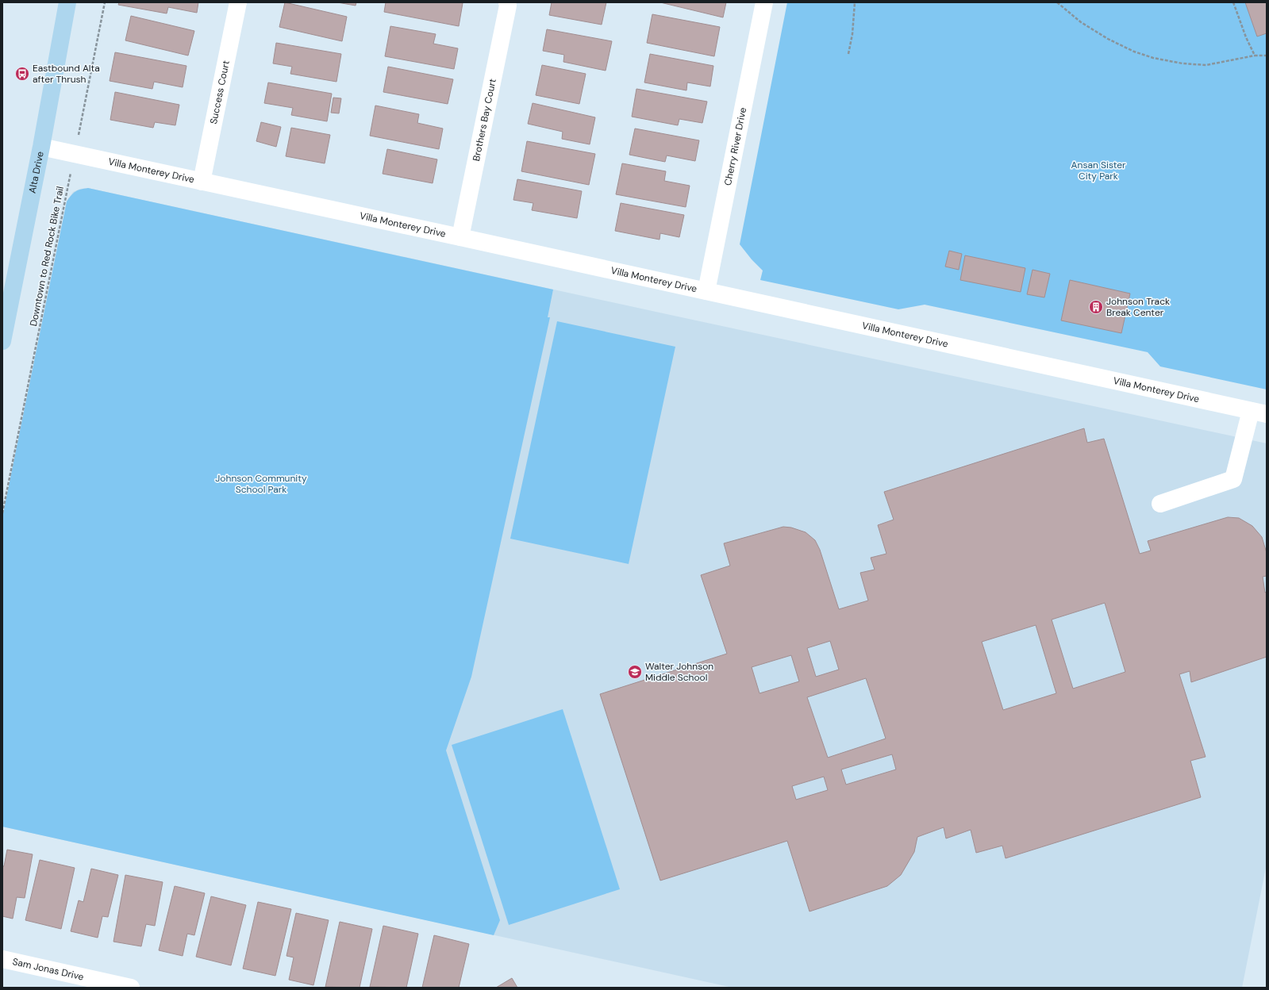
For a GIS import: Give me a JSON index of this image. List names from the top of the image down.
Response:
{
  "streets": {
    "main road": ["Alta Drive"],
    "street": [
      "Success Court",
      "Brothers Bay Court",
      "Cherry River Drive",
      "Villa Monterey Drive",
      "Sam Jonas Drive"
    ],
    "path": ["Downtown to Red Rock Bike Trail"]
  },
  "crossings": [
    ["Success Court", "Villa Monterey Drive"],
    ["Brothers Bay Court", "Villa Monterey Drive"],
    ["Cherry River Drive", "Villa Monterey Drive"],
    ["Villa Monterey Drive", "Alta Drive"],
    ["Villa Monterey Drive", "Downtown to Red Rock Bike Trail"]
  ],
  "parks": ["Ansan Sister City Park", "Johnson Community School Park"],
  "places": {
    "bus stop": ["Eastbound Alta after Thrush"],
    "building": ["Johnson Track Break Center"],
    "school or university": ["Walter Johnson Middle School"]
  }
}
